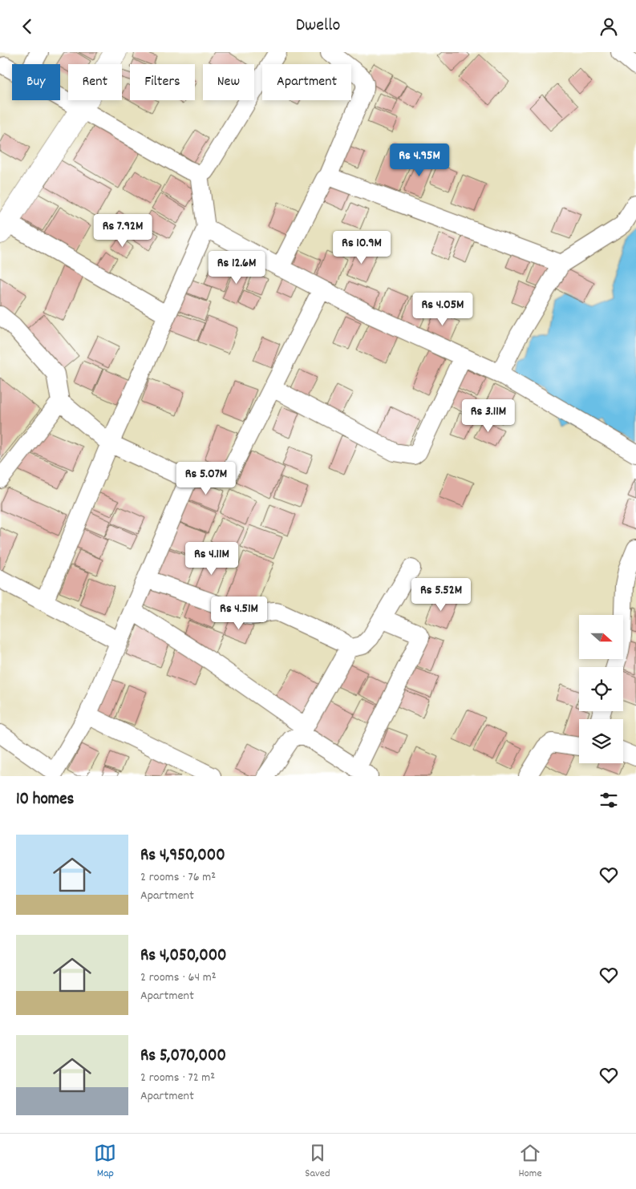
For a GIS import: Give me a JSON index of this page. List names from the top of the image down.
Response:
{
  "north": "right",
  "page": {
    "header": "Dwello",
    "chip": [
      "Buy",
      "Rent",
      "Filters",
      "New",
      "Apartment"
    ],
    "price": [
      "Rs 4.95M",
      "Rs 7.92M",
      "Rs 10.9M",
      "Rs 12.6M",
      "Rs 4.05M",
      "Rs 3.11M",
      "Rs 5.07M",
      "Rs 4.11M",
      "Rs 5.52M",
      "Rs 4.51M"
    ],
    "heading": "10 homes",
    "list": [
      {
        "name": "Rs 4,950,000",
        "note": "2 rooms · 76 m² · Apartment"
      },
      {
        "name": "Rs 4,050,000",
        "note": "2 rooms · 64 m² · Apartment"
      },
      {
        "name": "Rs 5,070,000",
        "note": "2 rooms · 72 m² · Apartment"
      }
    ],
    "tabs": ["Map", "Saved", "Home"]
  }
}
